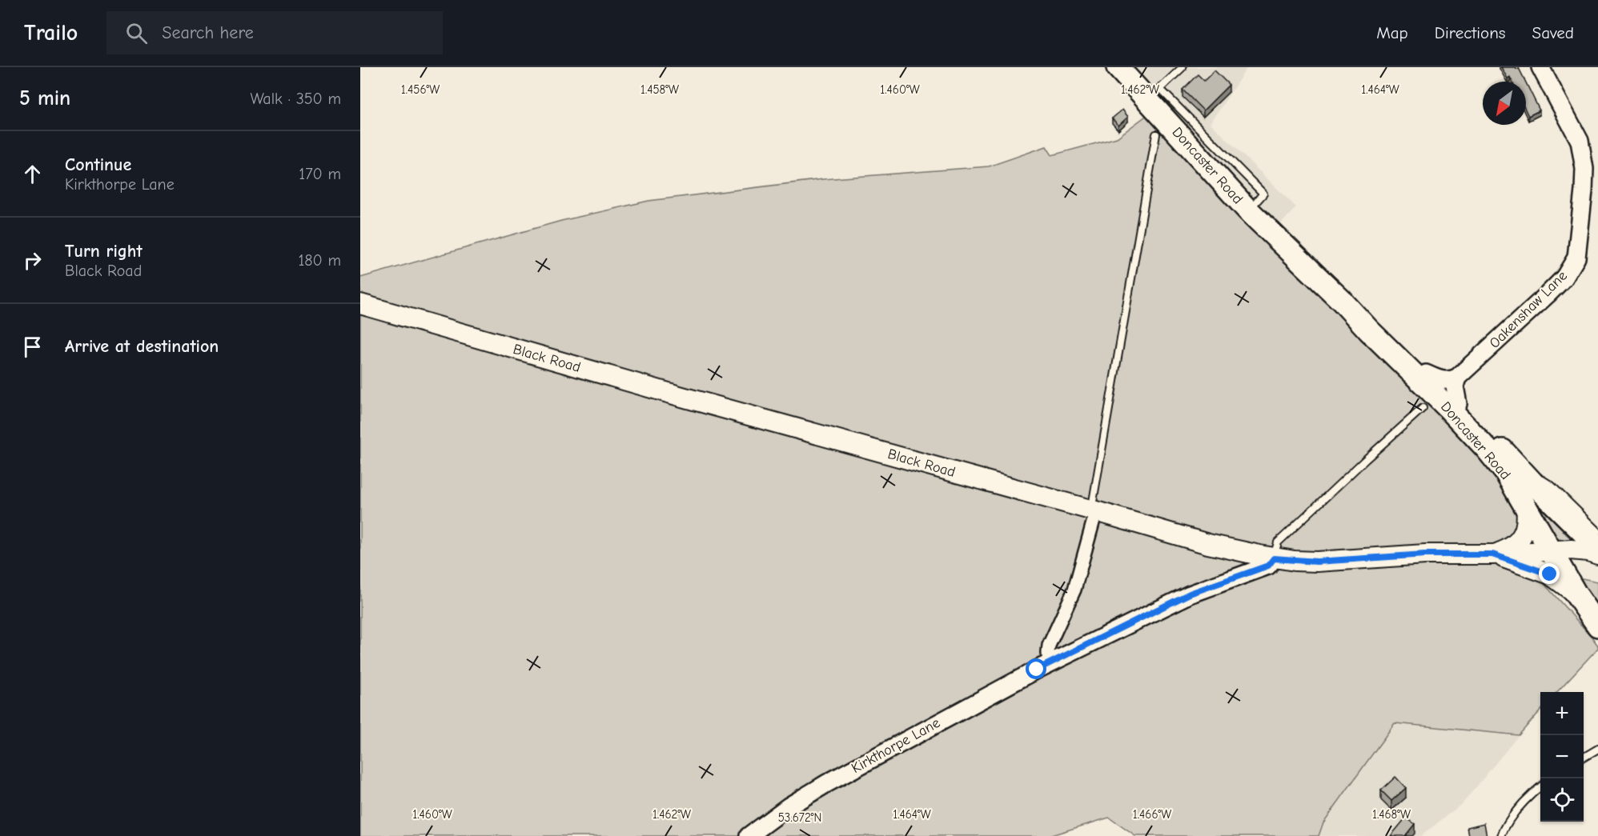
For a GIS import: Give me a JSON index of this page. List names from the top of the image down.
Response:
{
  "streets": {
    "highway": ["Doncaster Road"],
    "main road": ["Black Road"],
    "street": ["Oakenshaw Lane", "Kirkthorpe Lane"]
  },
  "crossings": [
    ["Doncaster Road", "Oakenshaw Lane"],
    ["Doncaster Road", "Black Road"],
    ["Black Road", "Kirkthorpe Lane"]
  ],
  "north": "bottom left",
  "page": {
    "header": "Trailo",
    "search": "Search here",
    "nav": ["Map", "Directions", "Saved"],
    "heading": ["5 min", "Walk · 350 m"],
    "list": [
      ["Continue", "Kirkthorpe Lane", "170 m"],
      ["Turn right", "Black Road", "180 m"],
      "Arrive at destination"
    ],
    "map_buttons": ["+", "−"]
  },
  "coordinates": [
    "1.456°W",
    "1.458°W",
    "1.460°W",
    "1.462°W",
    "1.464°W",
    "1.466°W",
    "1.468°W",
    "53.672°N"
  ]
}
